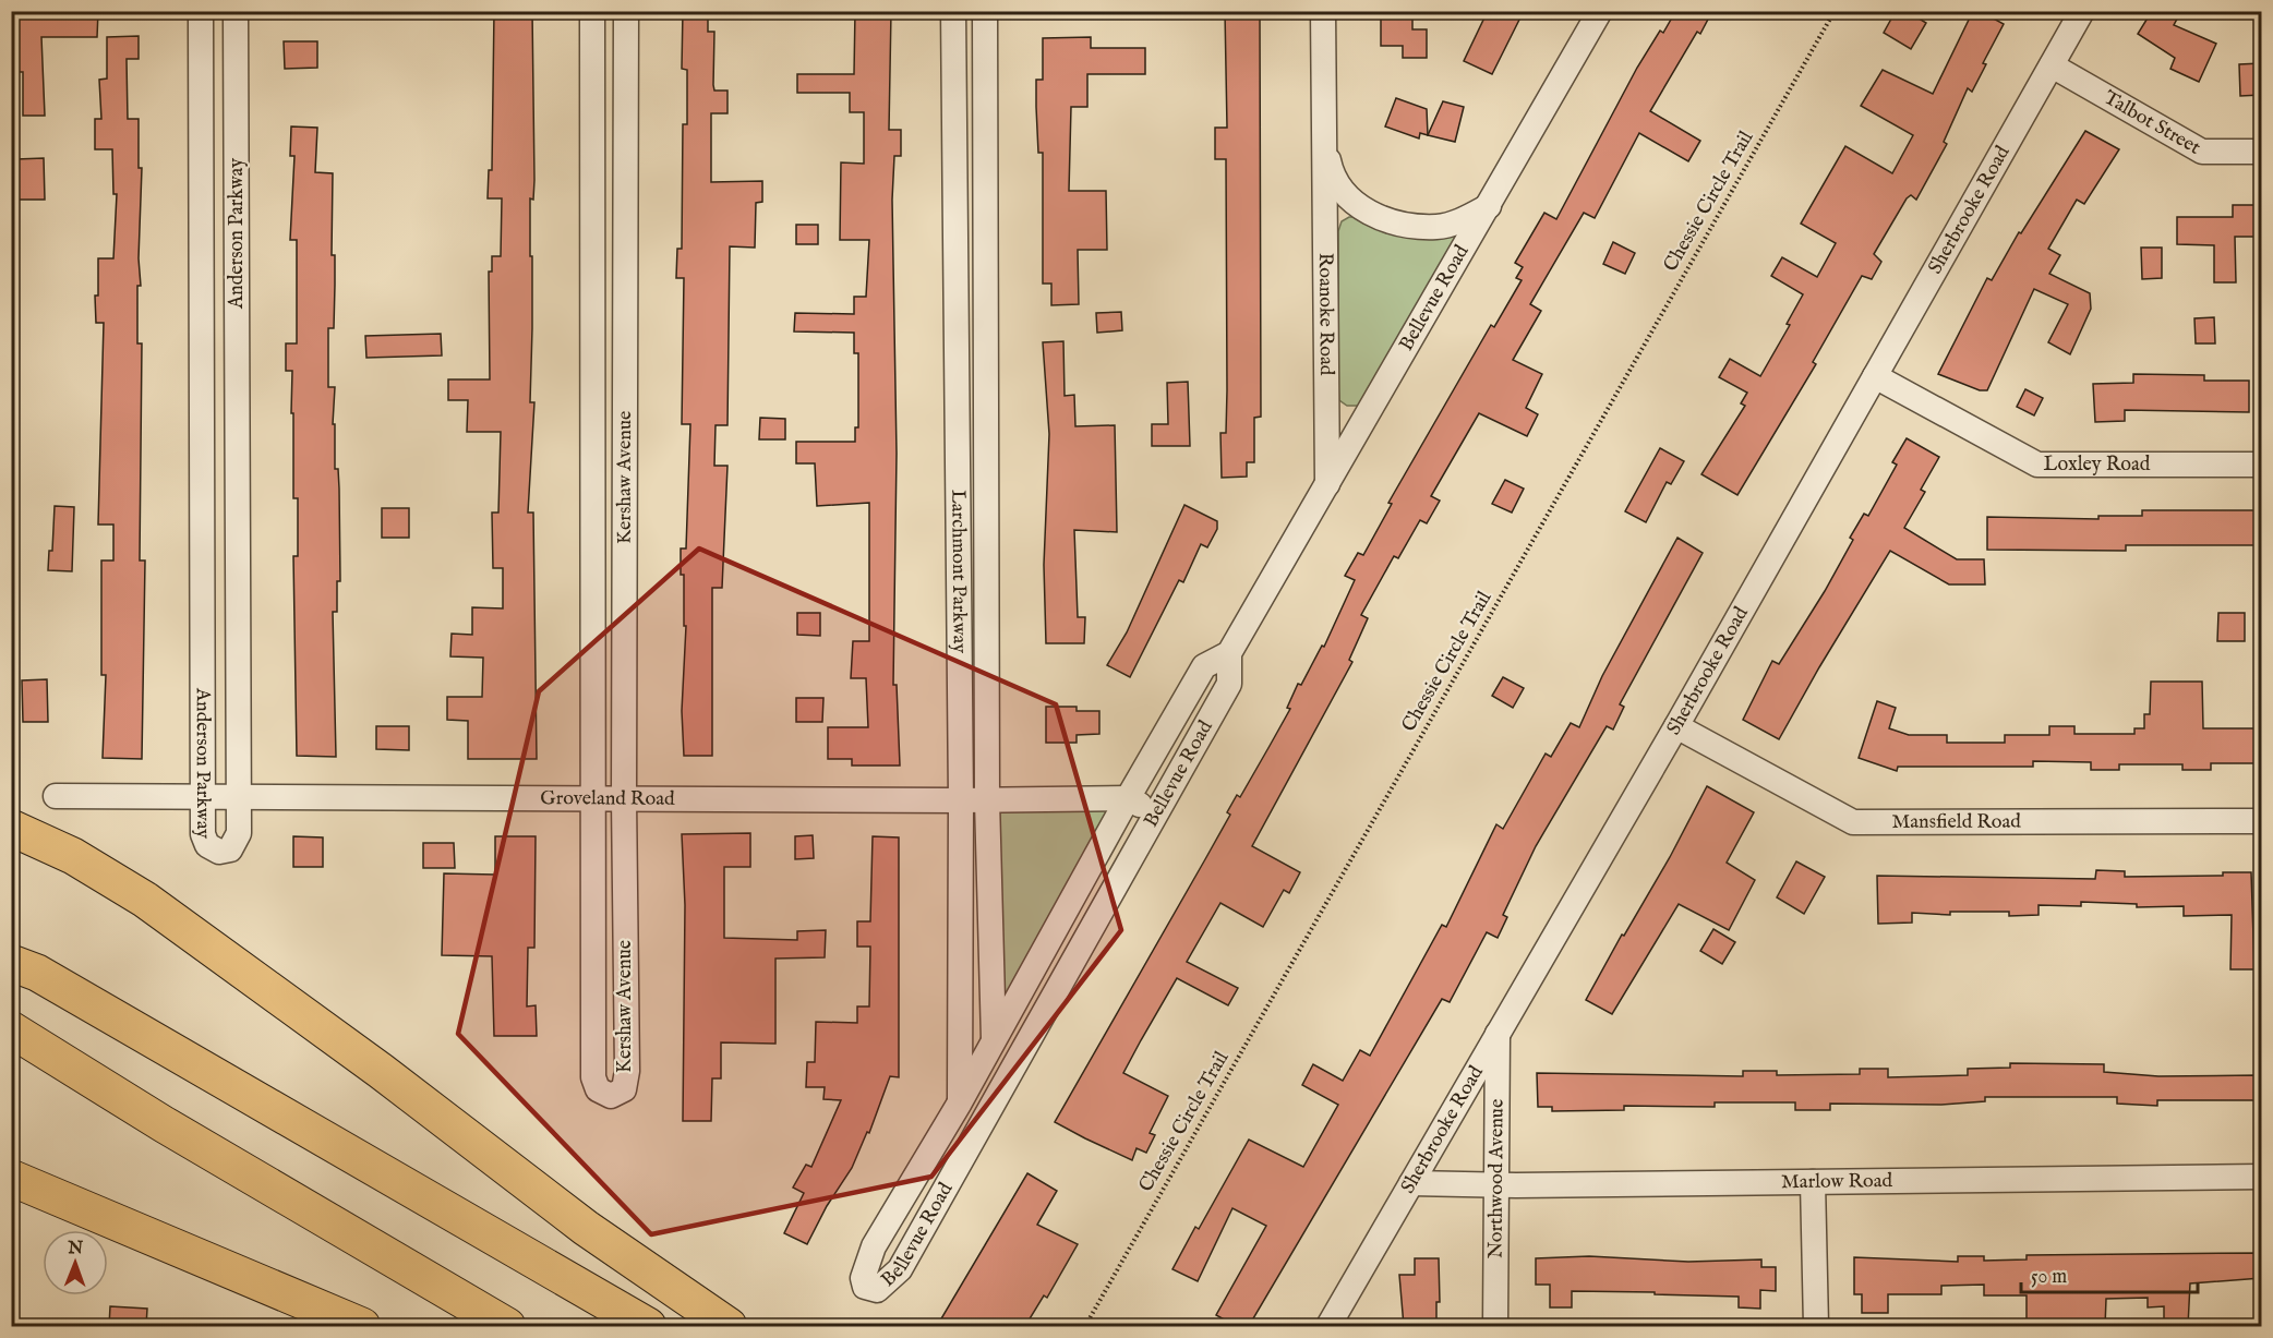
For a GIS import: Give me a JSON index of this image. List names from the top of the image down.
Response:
{
  "streets": {
    "street": [
      "Talbot Street",
      "Sherbrooke Road",
      "Anderson Parkway",
      "Bellevue Road",
      "Roanoke Road",
      "Loxley Road",
      "Kershaw Avenue",
      "Larchmont Parkway",
      "Groveland Road",
      "Mansfield Road",
      "Northwood Avenue",
      "Marlow Road"
    ],
    "path": ["Chessie Circle Trail"]
  },
  "crossings": [
    ["Talbot Street", "Sherbrooke Road"],
    ["Sherbrooke Road", "Loxley Road"],
    ["Sherbrooke Road", "Mansfield Road"],
    ["Sherbrooke Road", "Northwood Avenue"],
    ["Sherbrooke Road", "Marlow Road"],
    ["Anderson Parkway", "Groveland Road"],
    ["Bellevue Road", "Roanoke Road"],
    ["Bellevue Road", "Larchmont Parkway"],
    ["Bellevue Road", "Groveland Road"],
    ["Kershaw Avenue", "Groveland Road"],
    ["Larchmont Parkway", "Groveland Road"],
    ["Northwood Avenue", "Marlow Road"]
  ],
  "scale_bar": "50 m",
  "north": "top"
}
